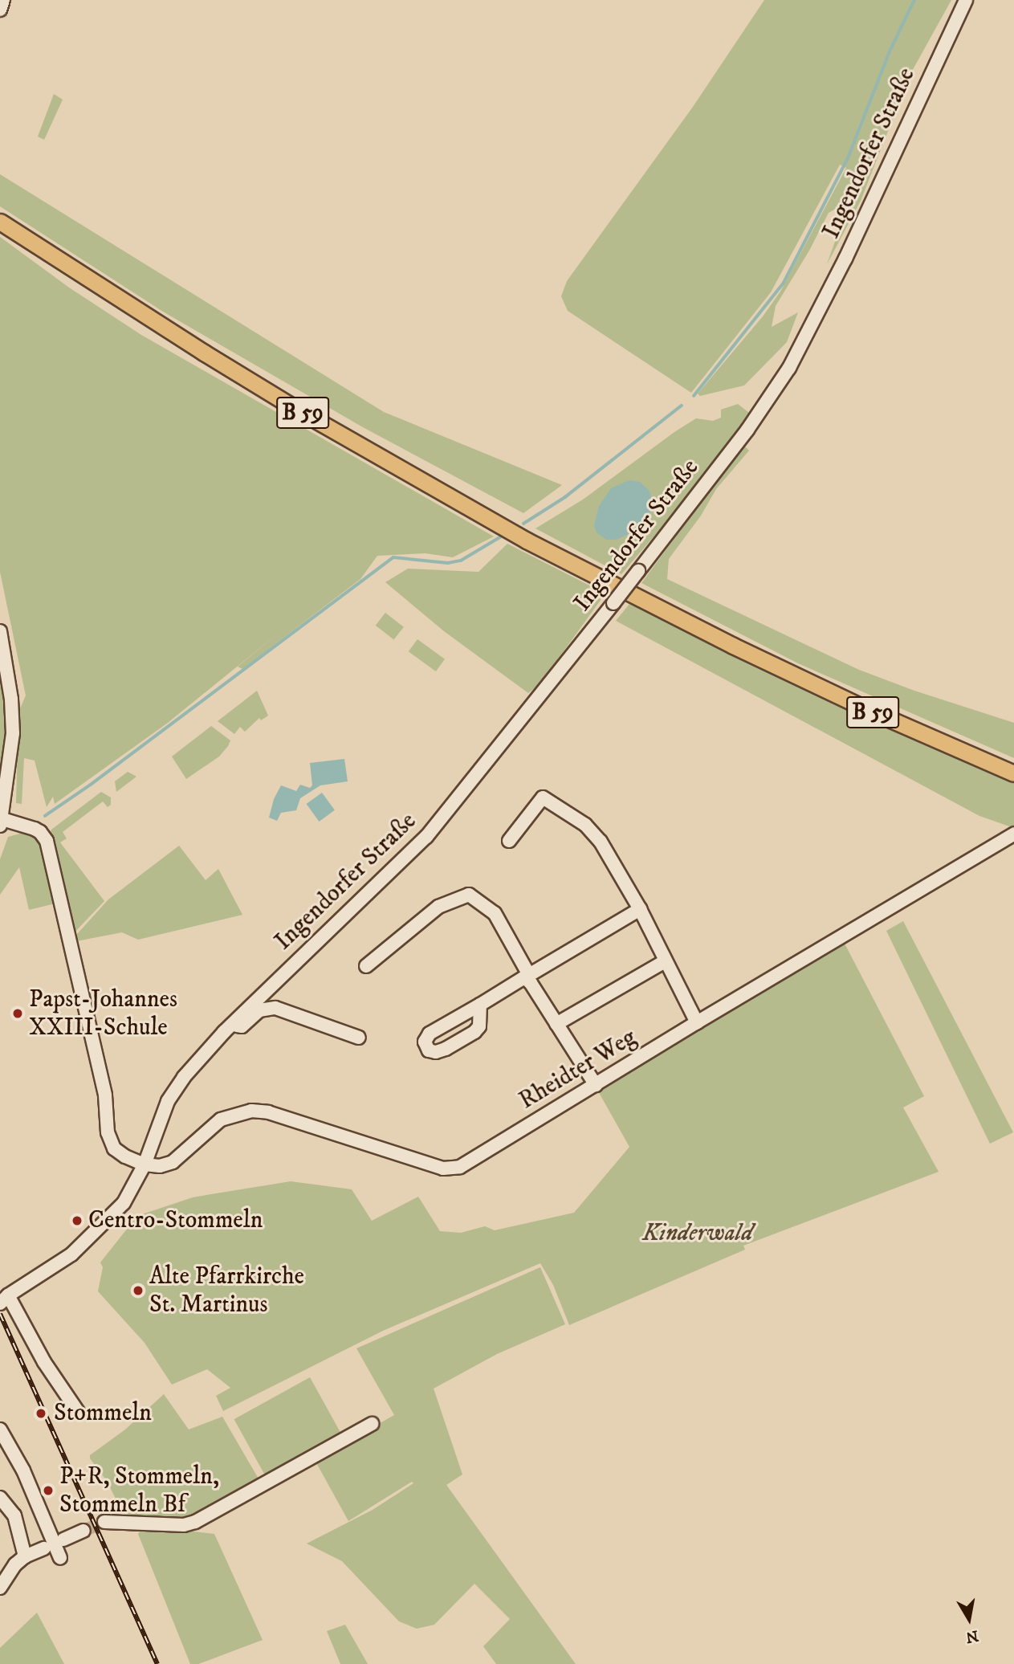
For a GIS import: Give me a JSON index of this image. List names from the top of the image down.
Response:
{
  "streets": {
    "main road": ["B 59"],
    "street": ["Ingendorfer Straße", "Rheidter Weg"]
  },
  "crossings": [
    ["Ingendorfer Straße", "Rheidter Weg"]
  ],
  "parks": ["Kinderwald"],
  "places": [
    "Papst-Johannes XXIII-Schule",
    "Centro-Stommeln",
    "Alte Pfarrkirche St. Martinus",
    "Stommeln",
    "P+R, Stommeln, Stommeln Bf"
  ],
  "north": "bottom"
}
